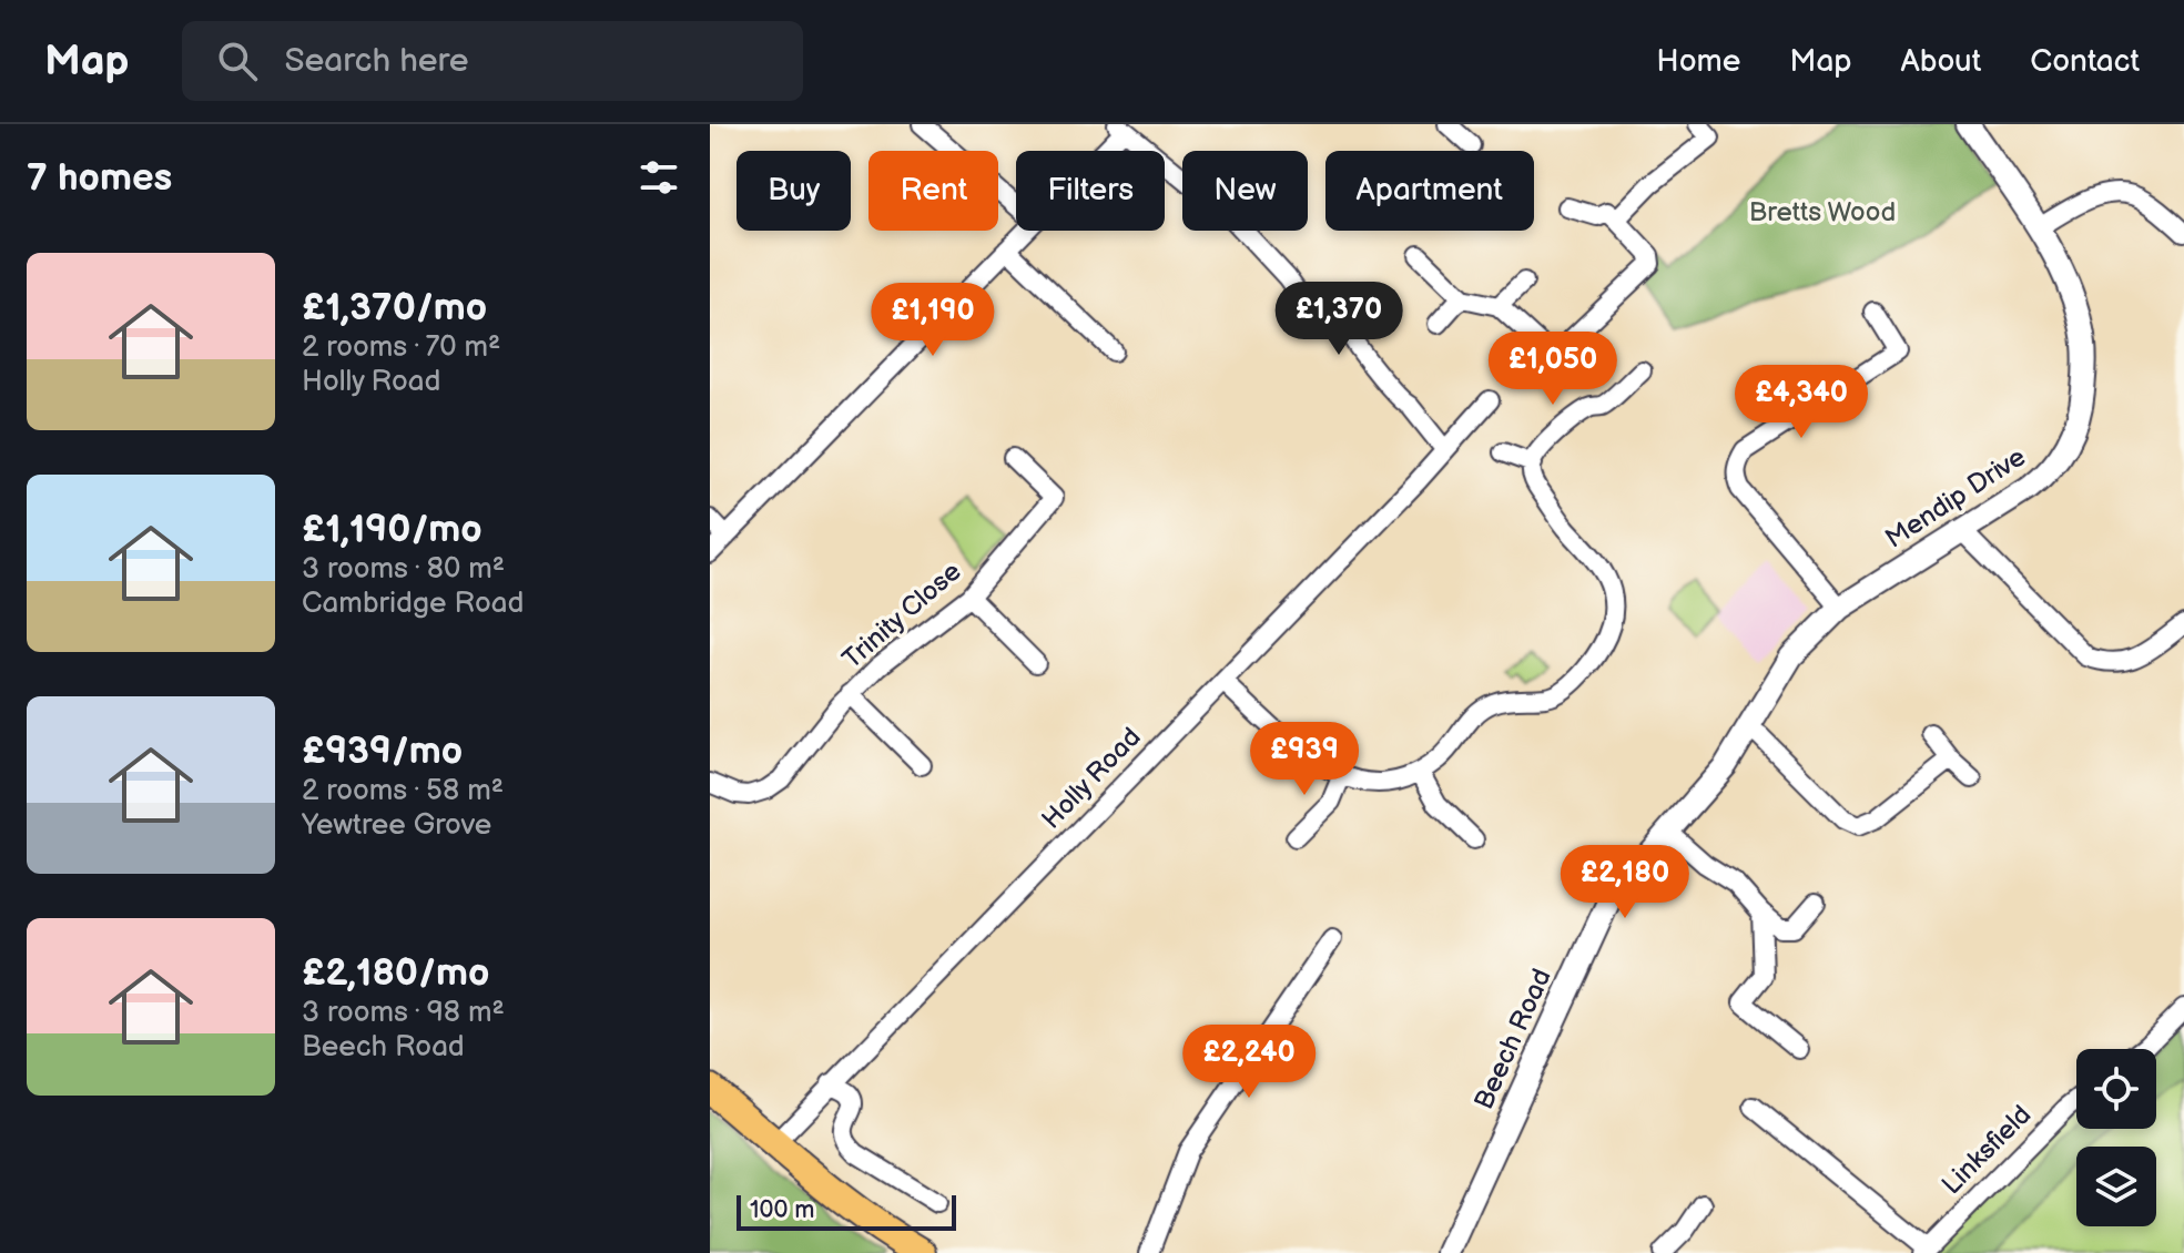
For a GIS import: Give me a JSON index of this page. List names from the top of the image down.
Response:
{
  "streets": {
    "street": [
      "Mendip Drive",
      "Trinity Close",
      "Holly Road",
      "Beech Road",
      "Linksfield"
    ]
  },
  "crossings": [
    ["Mendip Drive", "Beech Road"]
  ],
  "parks": ["Bretts Wood"],
  "scale_bar": "100 m",
  "page": {
    "header": "Map",
    "search": "Search here",
    "nav": [
      "Home",
      "Map",
      "About",
      "Contact"
    ],
    "heading": "7 homes",
    "chip": [
      "Buy",
      "Rent",
      "Filters",
      "New",
      "Apartment"
    ],
    "list": [
      {
        "name": "£1,370/mo",
        "note": "2 rooms · 70 m² · Holly Road"
      },
      {
        "name": "£1,190/mo",
        "note": "3 rooms · 80 m² · Cambridge Road"
      },
      {
        "name": "£939/mo",
        "note": "2 rooms · 58 m² · Yewtree Grove"
      },
      {
        "name": "£2,180/mo",
        "note": "3 rooms · 98 m² · Beech Road"
      }
    ],
    "price": [
      "£1,370",
      "£1,190",
      "£1,050",
      "£4,340",
      "£939",
      "£2,180",
      "£2,240"
    ],
    "scale": "100 m"
  }
}
